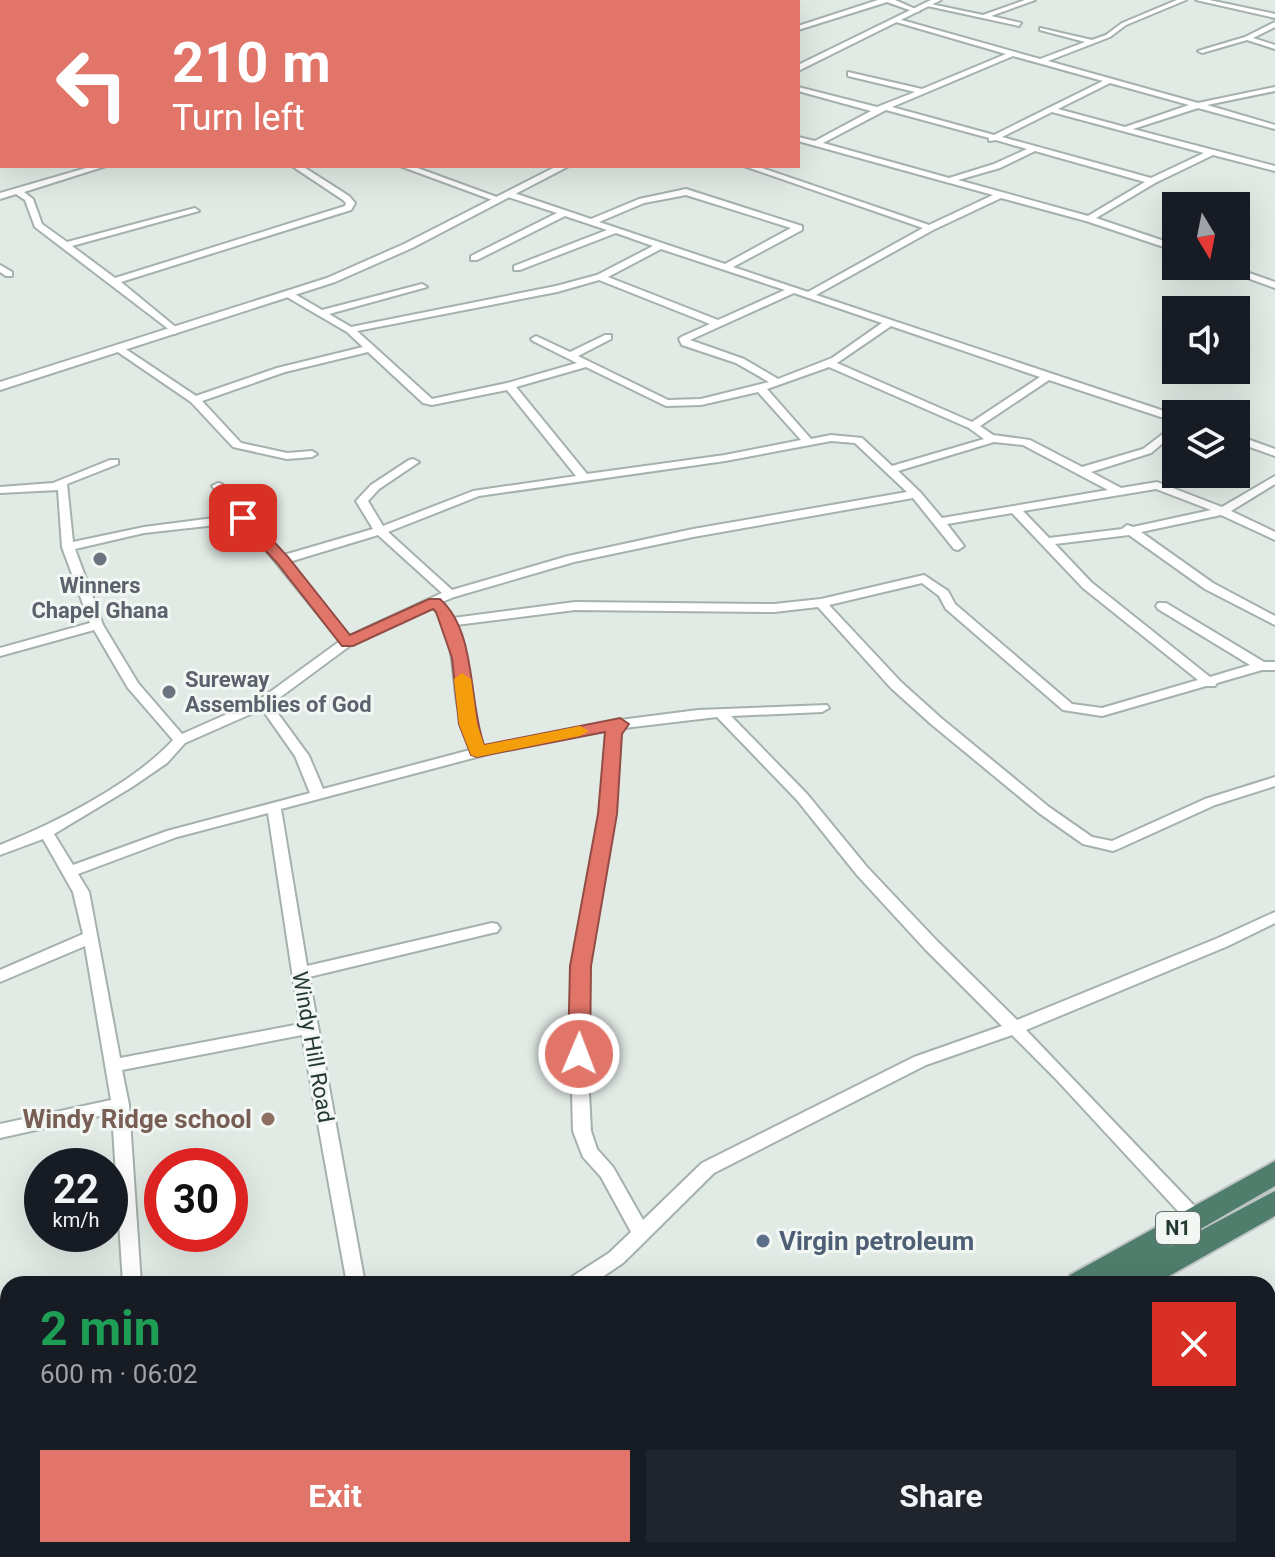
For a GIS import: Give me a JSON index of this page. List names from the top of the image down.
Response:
{
  "streets": {
    "highway": ["N1"],
    "street": ["Windy Hill Road"]
  },
  "places": [
    "Winners Chapel Ghana",
    "Sureway Assemblies of God",
    "Windy Ridge school",
    "Virgin petroleum"
  ],
  "north": "bottom",
  "page": {
    "turn": ["210 m", "Turn left"],
    "speed": "22 km/h",
    "limit": "30",
    "heading": ["2 min", "600 m · 06:02"],
    "buttons": ["Exit", "Share"]
  }
}
